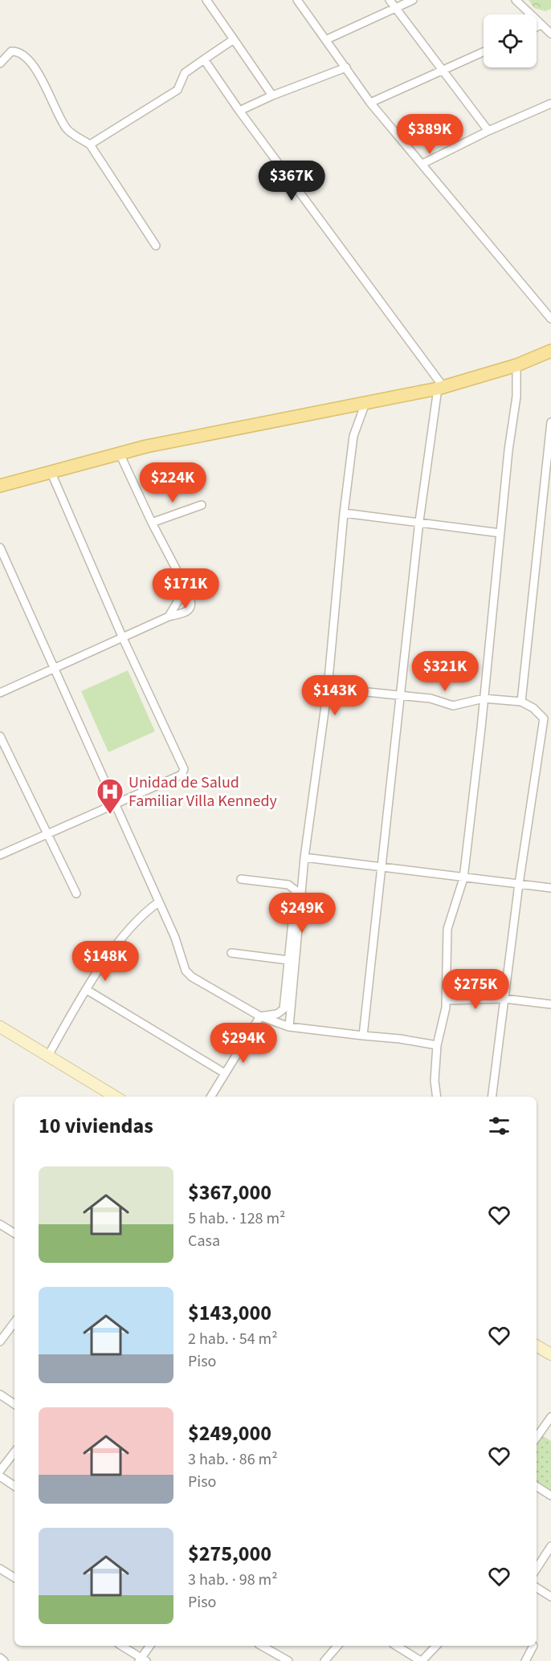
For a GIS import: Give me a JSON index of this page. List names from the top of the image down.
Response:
{
  "places": {
    "hospital": ["Unidad de Salud Familiar Villa Kennedy"]
  },
  "page": {
    "price": [
      "$389K",
      "$367K",
      "$224K",
      "$171K",
      "$321K",
      "$143K",
      "$249K",
      "$148K",
      "$275K",
      "$294K"
    ],
    "heading": "10 viviendas",
    "list": [
      {
        "name": "$367,000",
        "note": "5 hab. · 128 m² · Casa"
      },
      {
        "name": "$143,000",
        "note": "2 hab. · 54 m² · Piso"
      },
      {
        "name": "$249,000",
        "note": "3 hab. · 86 m² · Piso"
      },
      {
        "name": "$275,000",
        "note": "3 hab. · 98 m² · Piso"
      }
    ]
  }
}
